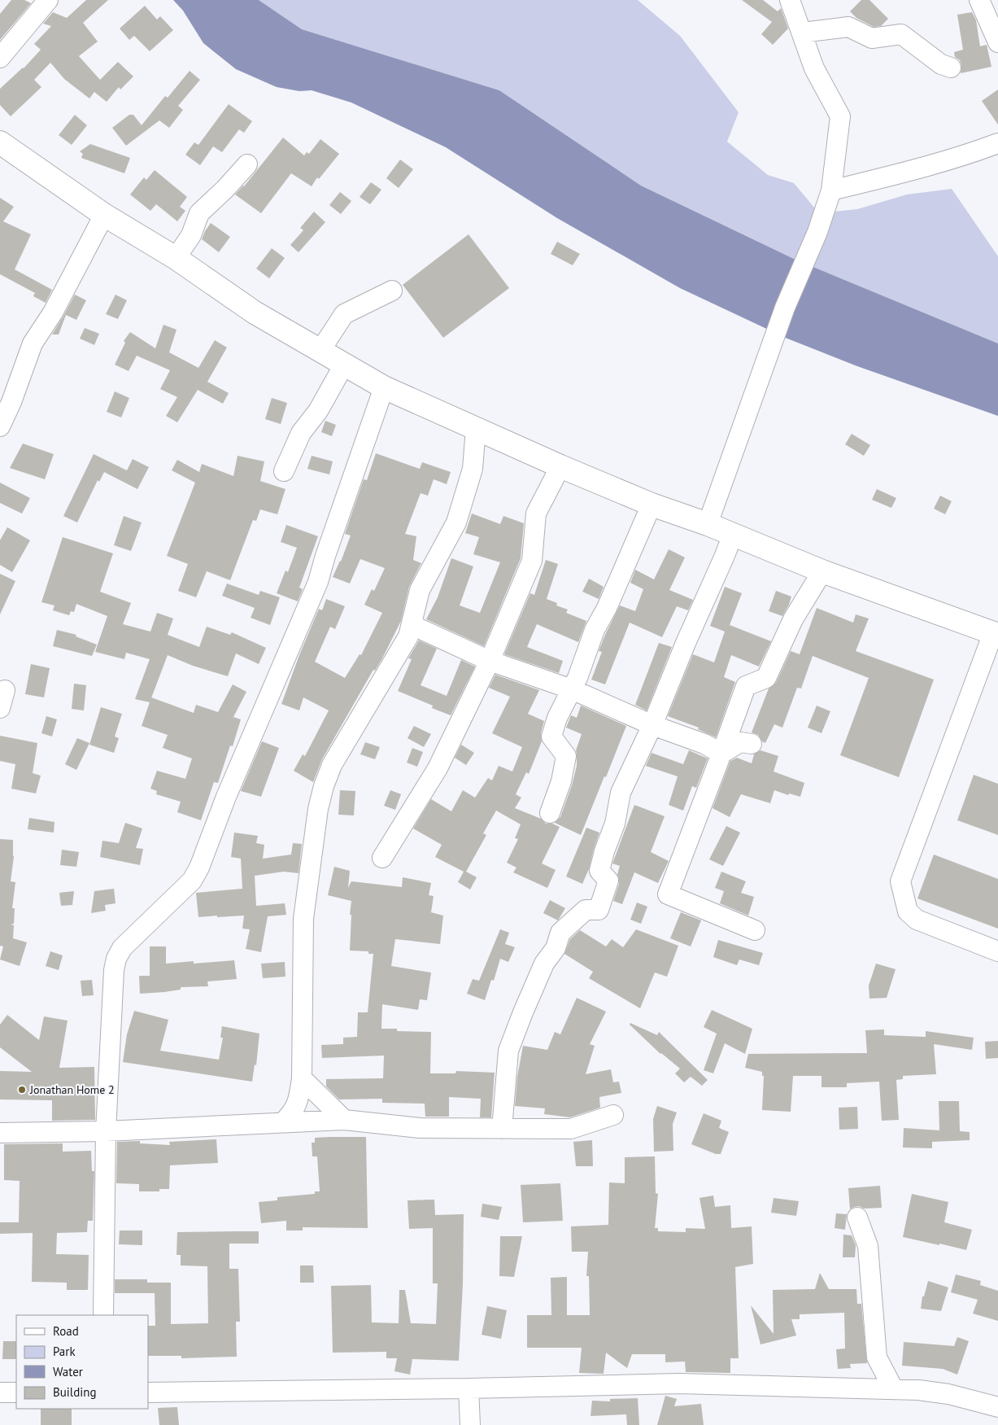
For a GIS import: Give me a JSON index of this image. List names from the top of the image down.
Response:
{
  "places": ["Jonathan Home 2"],
  "legend": [
    "Road",
    "Park",
    "Water",
    "Building"
  ]
}
